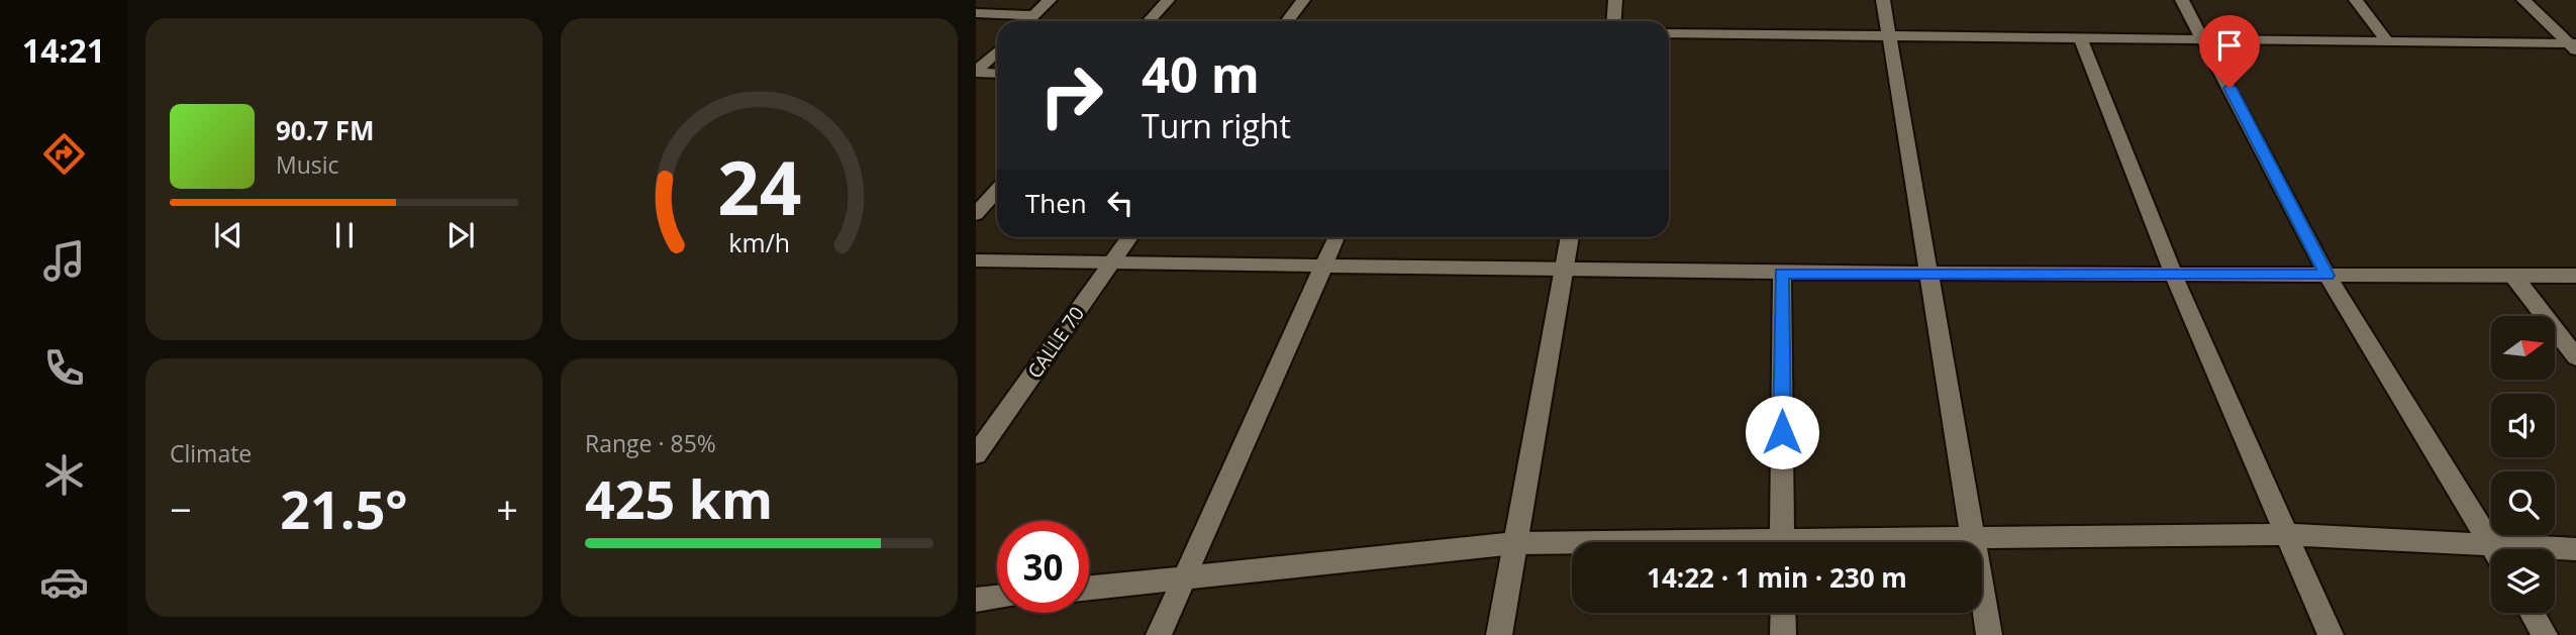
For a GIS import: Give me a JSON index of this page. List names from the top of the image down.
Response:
{
  "streets": {
    "street": ["CALLE 70"]
  },
  "north": "right",
  "page": {
    "tabs": "14:21",
    "turn": ["40 m", "Turn right"],
    "song": ["90.7 FM", "Music"],
    "then": "Then",
    "tile": [
      "Climate",
      ["Range · 85%", "425 km"]
    ],
    "heat": ["−", "21.5°", "+"],
    "limit": "30",
    "trip": "14:22 · 1 min · 230 m",
    "gauge": ["24", "km/h"]
  }
}
